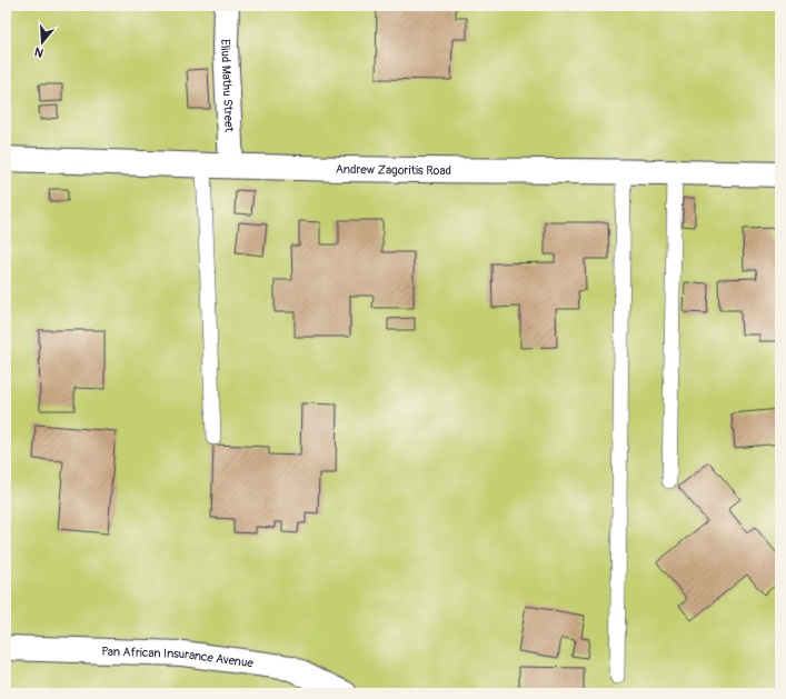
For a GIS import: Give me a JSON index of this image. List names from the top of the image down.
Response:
{
  "streets": {
    "street": ["Eliud Mathu Street", "Andrew Zagoritis Road", "Pan African Insurance Avenue"]
  },
  "crossings": [
    ["Eliud Mathu Street", "Andrew Zagoritis Road"]
  ],
  "north": "bottom"
}
